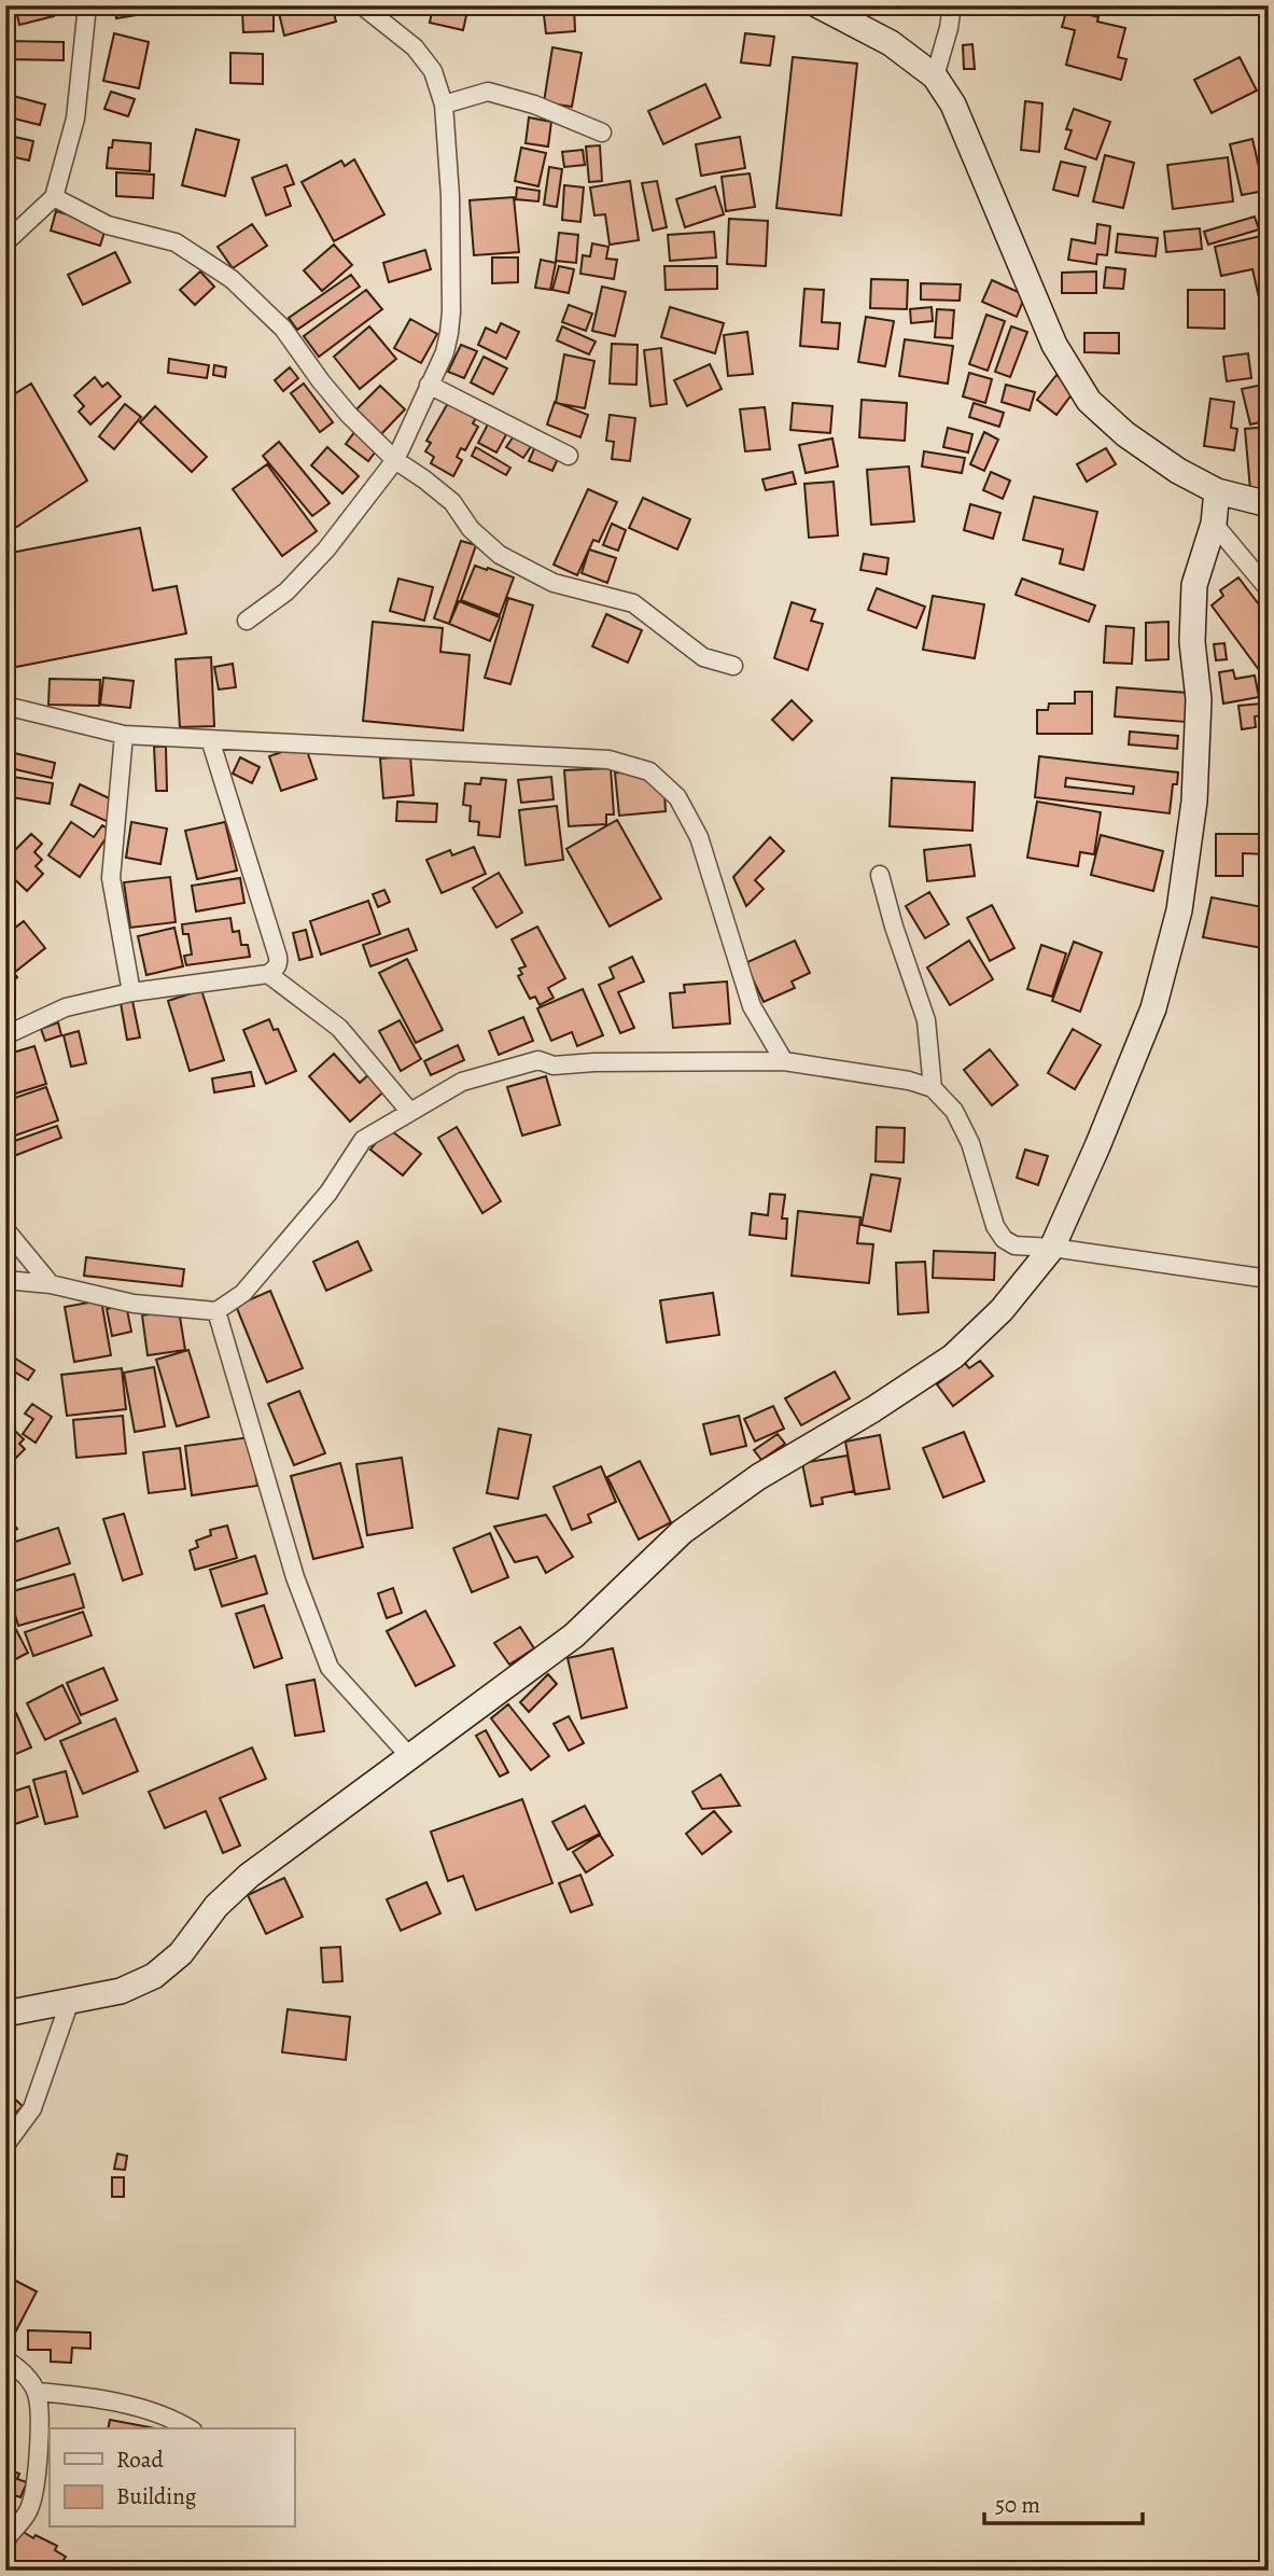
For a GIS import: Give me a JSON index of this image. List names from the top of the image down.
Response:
{
  "legend": ["Road", "Building"],
  "scale_bar": "50 m"
}
